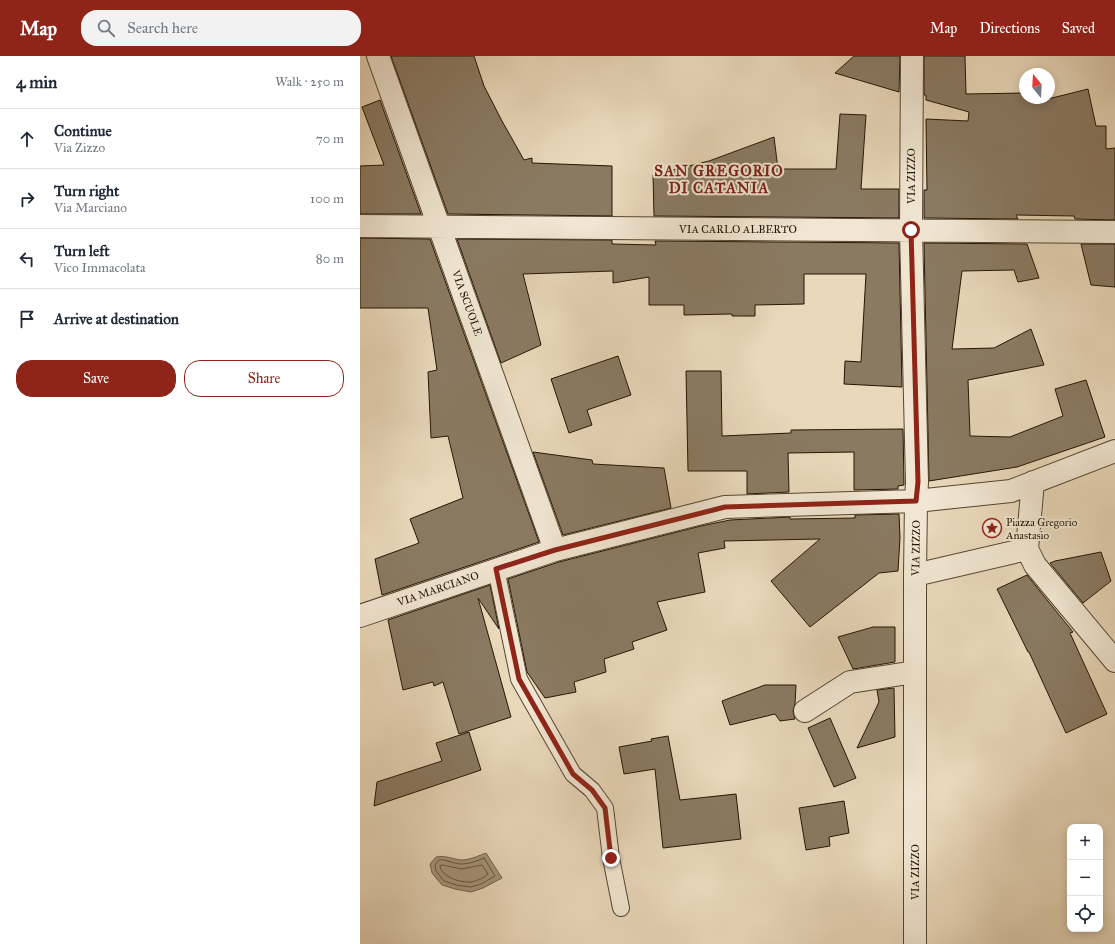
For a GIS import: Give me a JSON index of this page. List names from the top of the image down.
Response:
{
  "streets": {
    "street": [
      "VIA ZIZZO",
      "VIA CARLO ALBERTO",
      "VIA SCUOLE",
      "VIA MARCIANO"
    ]
  },
  "crossings": [
    ["VIA ZIZZO", "VIA CARLO ALBERTO"],
    ["VIA ZIZZO", "VIA MARCIANO"],
    ["VIA CARLO ALBERTO", "VIA SCUOLE"],
    ["VIA SCUOLE", "VIA MARCIANO"]
  ],
  "districts": ["SAN GREGORIO DI CATANIA"],
  "places": {
    "place": ["Piazza Gregorio Anastasio"]
  },
  "north": "top",
  "page": {
    "header": "Map",
    "search": "Search here",
    "nav": ["Map", "Directions", "Saved"],
    "heading": ["4 min", "Walk · 250 m"],
    "list": [
      ["Continue", "Via Zizzo", "70 m"],
      ["Turn right", "Via Marciano", "100 m"],
      ["Turn left", "Vico Immacolata", "80 m"],
      "Arrive at destination"
    ],
    "buttons": ["Save", "Share"],
    "map_buttons": ["+", "−"]
  }
}
